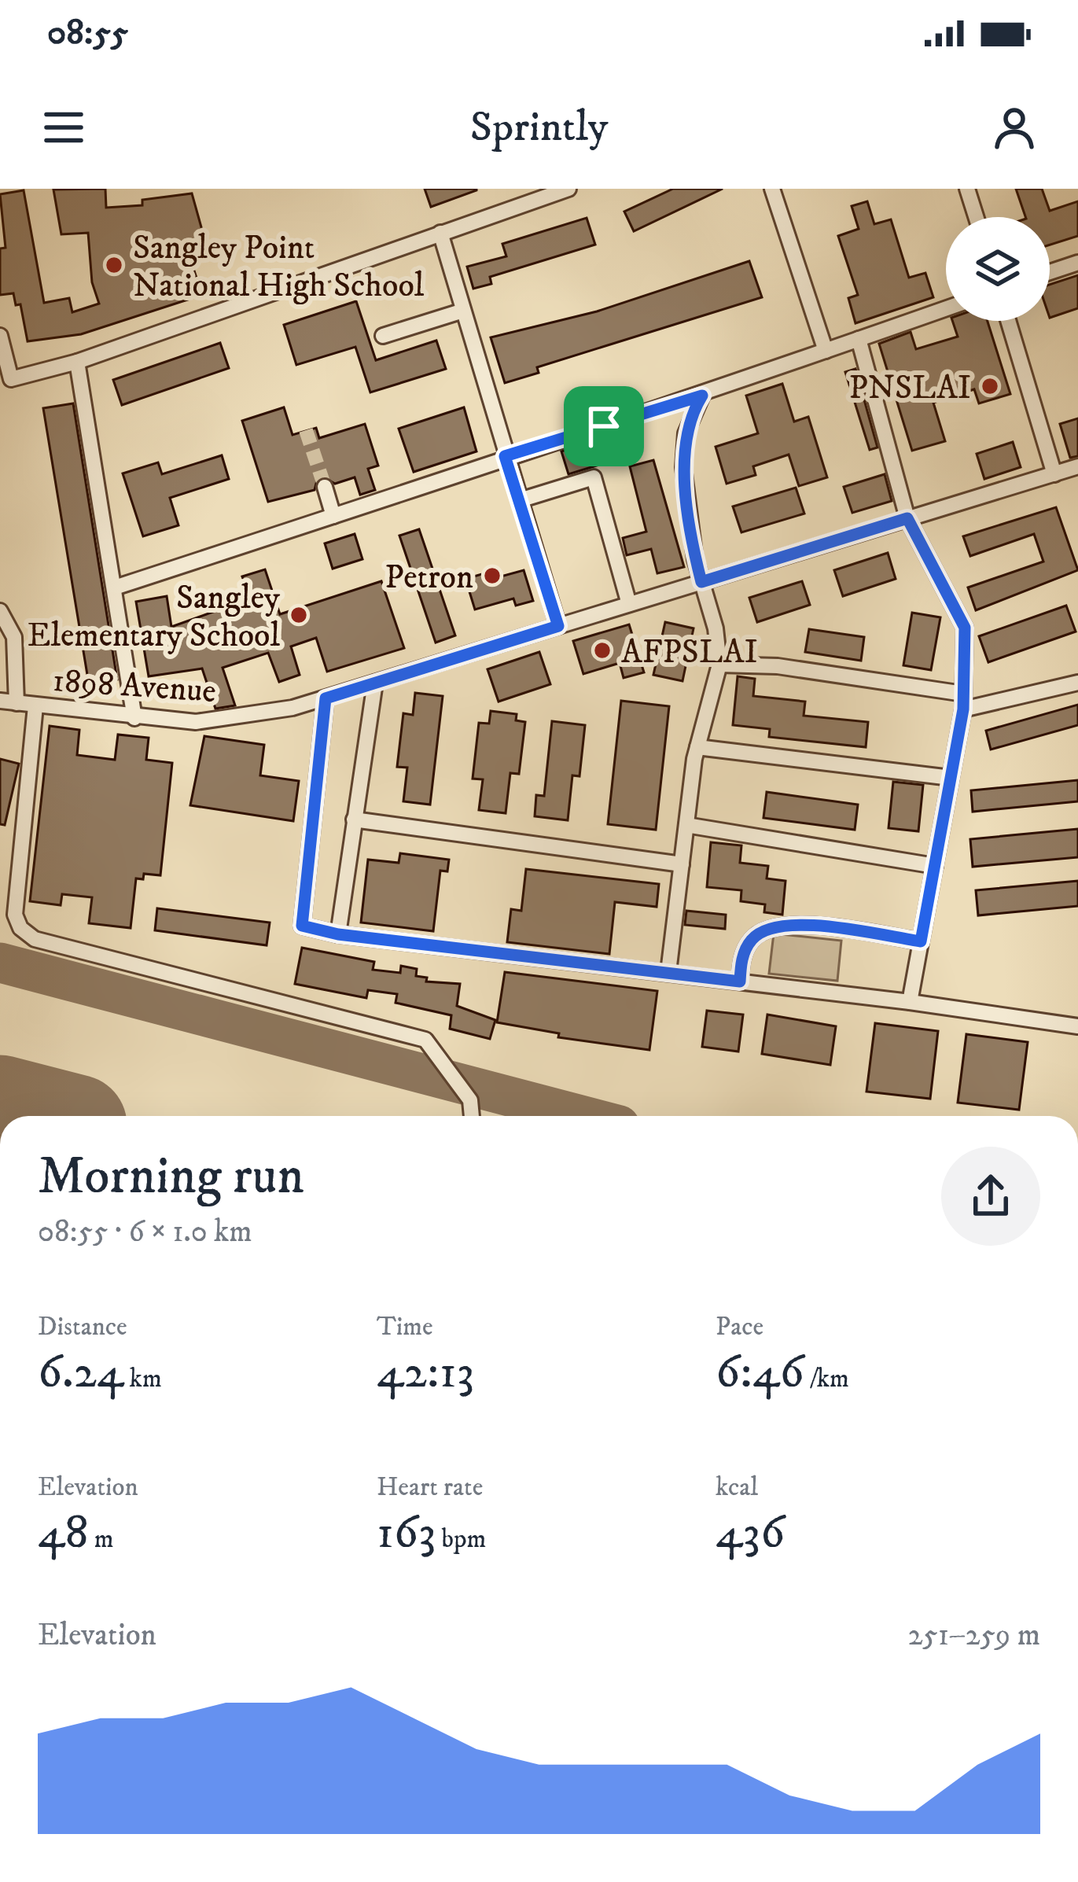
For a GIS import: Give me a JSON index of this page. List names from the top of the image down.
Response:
{
  "streets": {
    "street": ["1898 Avenue"]
  },
  "places": [
    "Sangley Point National High School",
    "PNSLAI",
    "Petron",
    "Sangley Elementary School",
    "AFPSLAI"
  ],
  "page": {
    "status": "08:55",
    "header": "Sprintly",
    "heading": ["Morning run", "08:55 · 6 × 1.0 km"],
    "stats": [
      ["Distance", "6.24 km"],
      ["Time", "42:13"],
      ["Pace", "6:46 /km"],
      ["Elevation", "48 m"],
      ["Heart rate", "163 bpm"],
      ["kcal", "436"]
    ],
    "chart": ["Elevation", "251–259 m"]
  }
}
